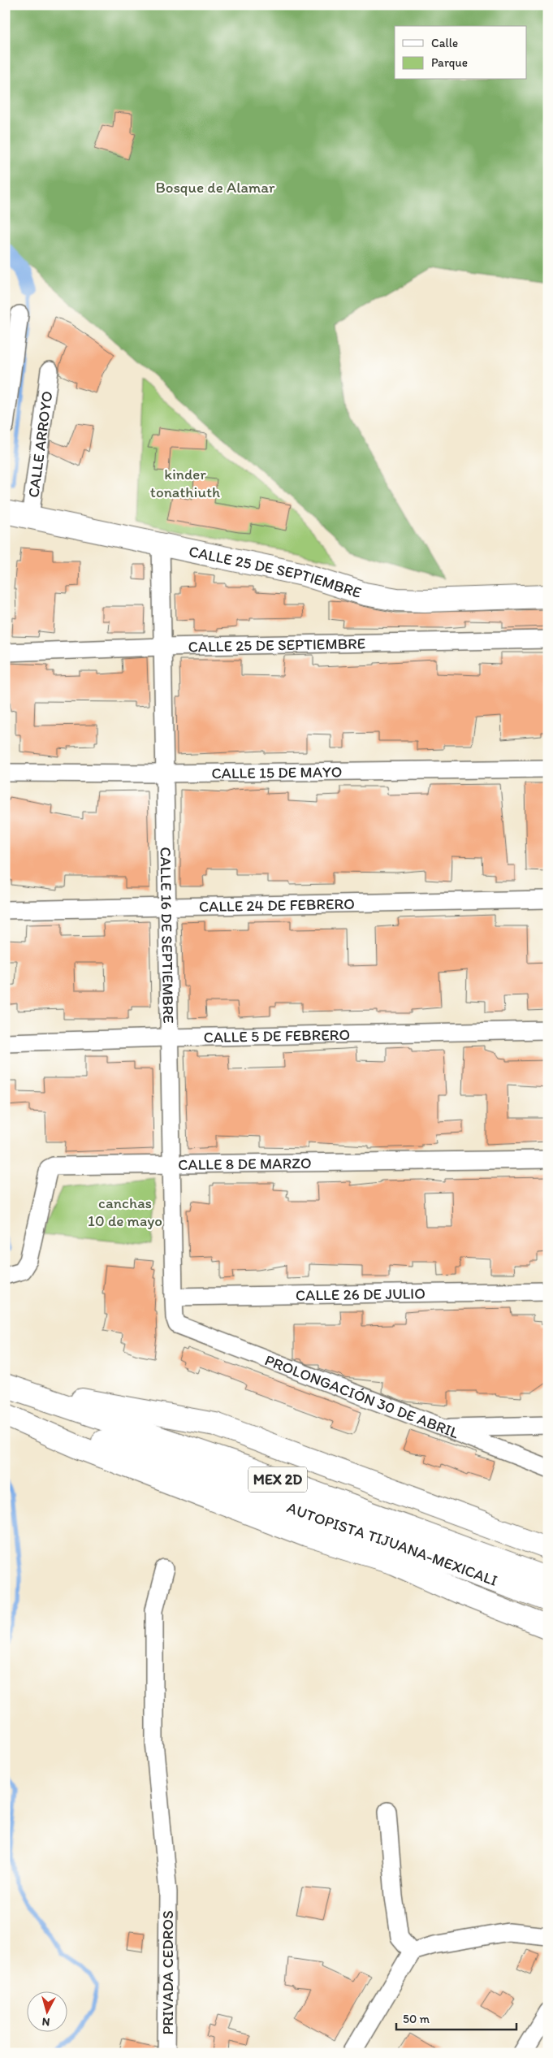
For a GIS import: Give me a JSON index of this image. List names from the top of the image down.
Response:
{
  "streets": {
    "main road": ["CALLE 25 DE SEPTIEMBRE", "MEX 2D", "AUTOPISTA TIJUANA-MEXICALI"],
    "street": [
      "CALLE ARROYO",
      "CALLE 15 DE MAYO",
      "CALLE 24 DE FEBRERO",
      "CALLE 16 DE SEPTIEMBRE",
      "CALLE 5 DE FEBRERO",
      "CALLE 8 DE MARZO",
      "CALLE 26 DE JULIO",
      "PROLONGACIÓN 30 DE ABRIL",
      "PRIVADA CEDROS"
    ]
  },
  "crossings": [
    ["CALLE ARROYO", "CALLE 25 DE SEPTIEMBRE"],
    ["CALLE 25 DE SEPTIEMBRE", "CALLE 16 DE SEPTIEMBRE"],
    ["CALLE 15 DE MAYO", "CALLE 16 DE SEPTIEMBRE"],
    ["CALLE 24 DE FEBRERO", "CALLE 16 DE SEPTIEMBRE"],
    ["CALLE 16 DE SEPTIEMBRE", "CALLE 5 DE FEBRERO"],
    ["CALLE 16 DE SEPTIEMBRE", "CALLE 8 DE MARZO"],
    ["CALLE 16 DE SEPTIEMBRE", "CALLE 26 DE JULIO"],
    ["CALLE 16 DE SEPTIEMBRE", "PROLONGACIÓN 30 DE ABRIL"]
  ],
  "parks": ["Bosque de Alamar", "kinder tonathiuth", "canchas 10 de mayo"],
  "legend": ["Calle", "Parque"],
  "scale_bar": "50 m",
  "north": "bottom"
}
